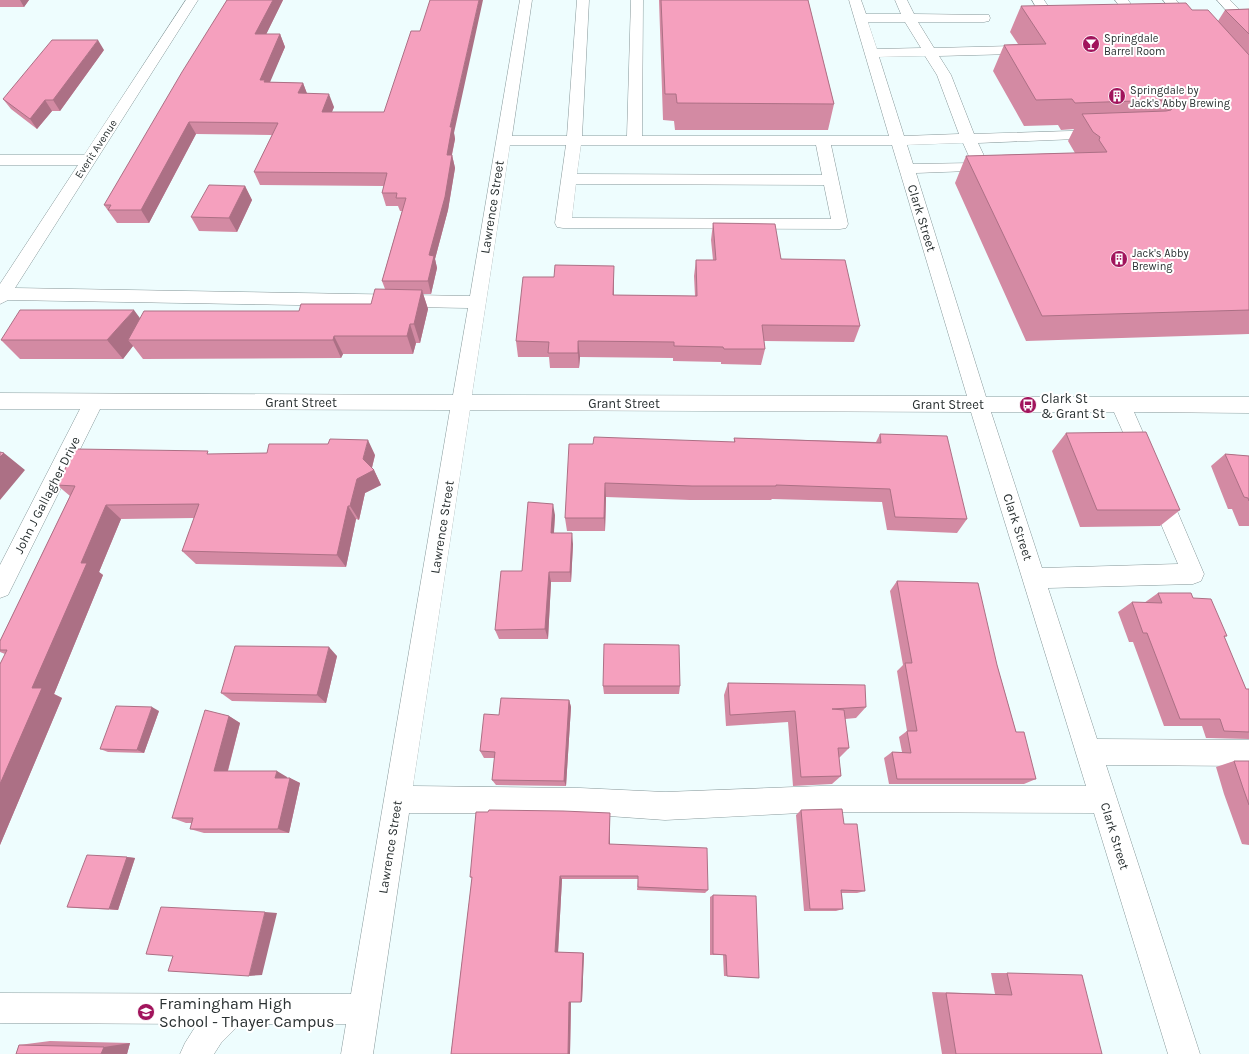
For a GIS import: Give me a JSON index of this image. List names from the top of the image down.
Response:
{
  "streets": {
    "street": [
      "Everit Avenue",
      "Lawrence Street",
      "Clark Street",
      "Grant Street",
      "John J Gallagher Drive"
    ]
  },
  "crossings": [
    ["Lawrence Street", "Grant Street"],
    ["Clark Street", "Grant Street"],
    ["Grant Street", "John J Gallagher Drive"]
  ],
  "places": {
    "bar": ["Springdale Barrel Room"],
    "building": ["Springdale by Jack's Abby Brewing", "Jack's Abby Brewing"],
    "bus stop": ["Clark St & Grant St"],
    "school or university": ["Framingham High School - Thayer Campus"]
  }
}
